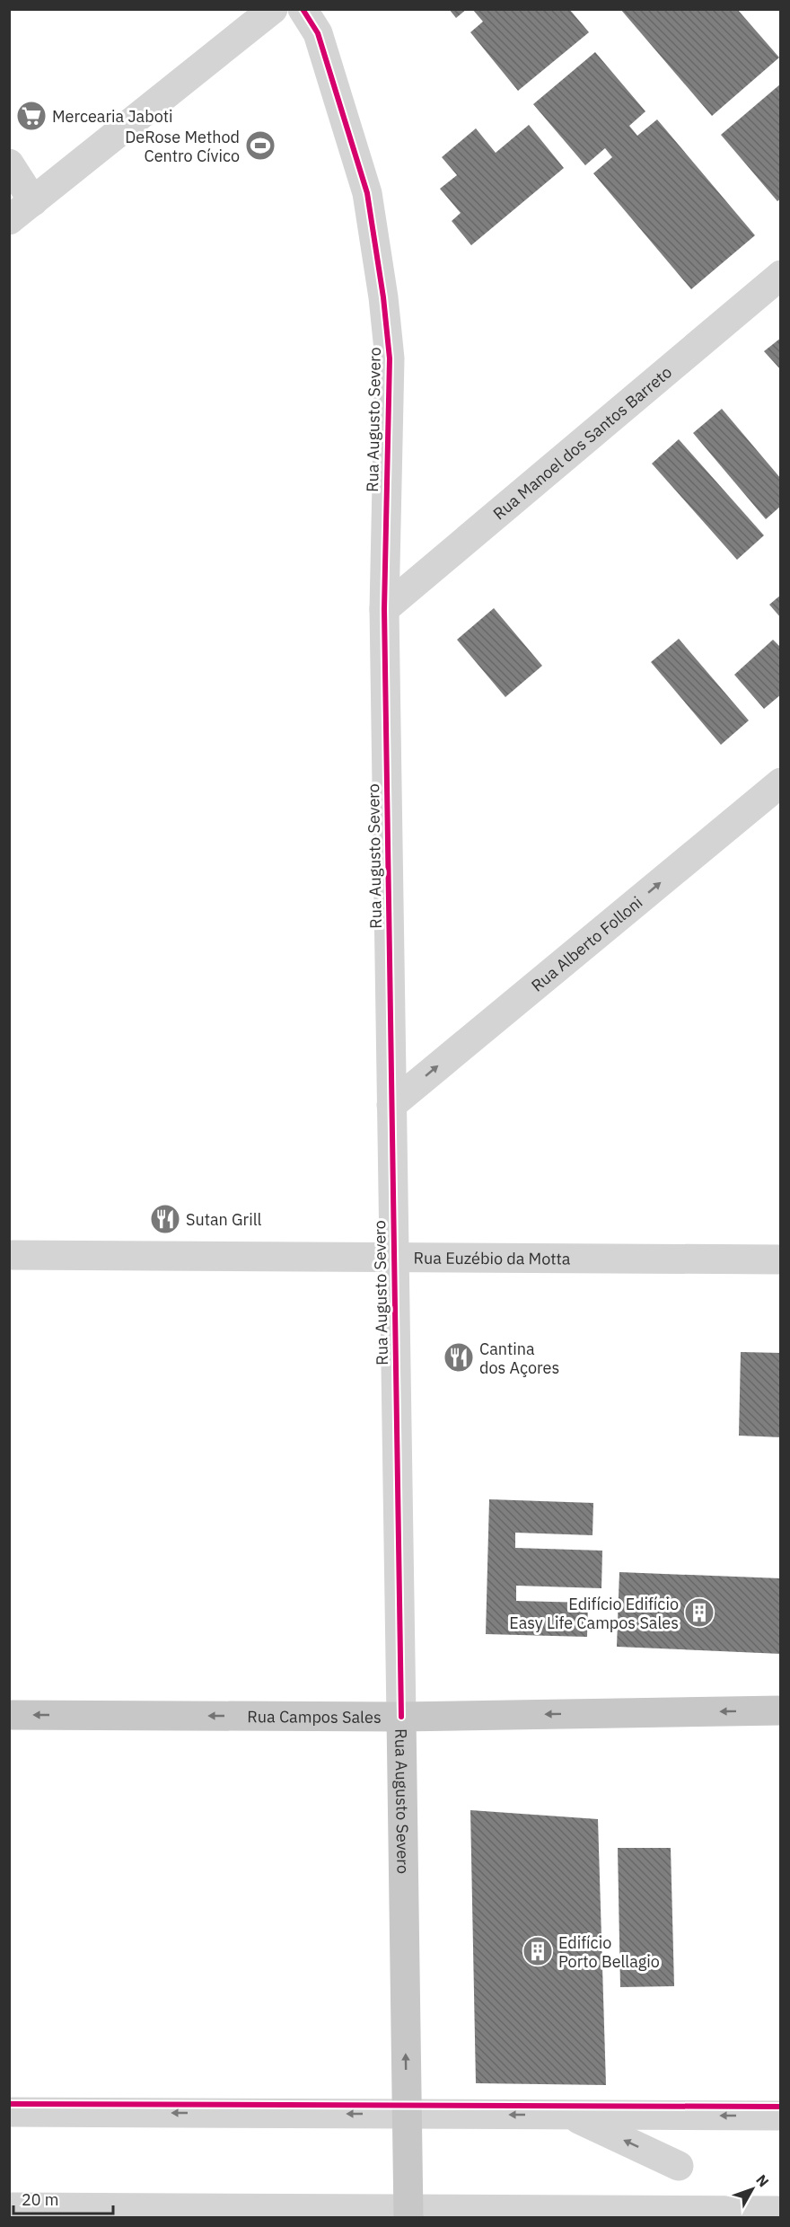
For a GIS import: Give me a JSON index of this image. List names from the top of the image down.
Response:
{
  "streets": {
    "main road": ["Rua Augusto Severo", "Rua Campos Sales"],
    "street": ["Rua Manoel dos Santos Barreto", "Rua Alberto Folloni", "Rua Euzébio da Motta"]
  },
  "crossings": [
    ["Rua Augusto Severo", "Rua Manoel dos Santos Barreto"],
    ["Rua Augusto Severo", "Rua Alberto Folloni"],
    ["Rua Augusto Severo", "Rua Euzébio da Motta"],
    ["Rua Augusto Severo", "Rua Campos Sales"]
  ],
  "one_way": ["Rua Alberto Folloni", "Rua Campos Sales"],
  "places": {
    "supermarket": ["Mercearia Jaboti"],
    "sports": ["DeRose Method Centro Cívico"],
    "restaurant": ["Sutan Grill", "Cantina dos Açores"],
    "building": ["Edifício Edifício Easy Life Campos Sales", "Edifício Porto Bellagio"]
  },
  "scale_bar": "20 m",
  "north": "top right"
}
